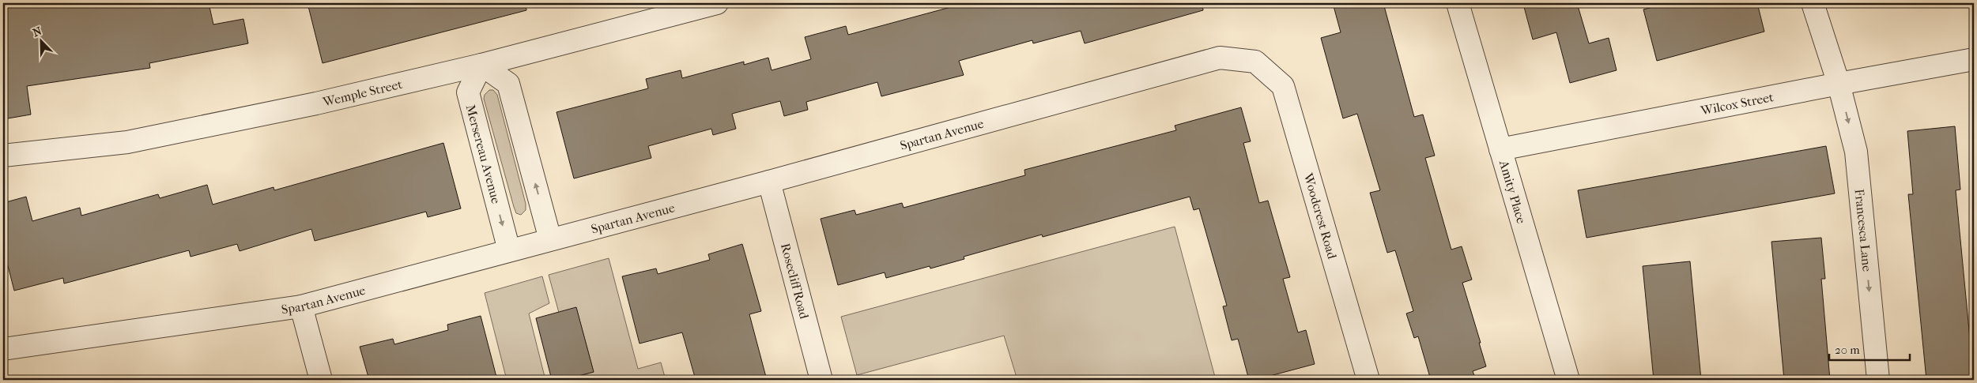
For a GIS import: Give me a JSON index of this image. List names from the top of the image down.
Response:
{
  "streets": {
    "street": [
      "Wemple Street",
      "Wilcox Street",
      "Spartan Avenue",
      "Mersereau Avenue",
      "Amity Place",
      "Woodcrest Road",
      "Francesca Lane",
      "Rosecliff Road"
    ]
  },
  "crossings": [
    ["Wemple Street", "Mersereau Avenue"],
    ["Wilcox Street", "Amity Place"],
    ["Wilcox Street", "Francesca Lane"],
    ["Spartan Avenue", "Mersereau Avenue"],
    ["Spartan Avenue", "Woodcrest Road"],
    ["Spartan Avenue", "Rosecliff Road"]
  ],
  "one_way": ["Francesca Lane"],
  "scale_bar": "20 m",
  "north": "top left"
}
